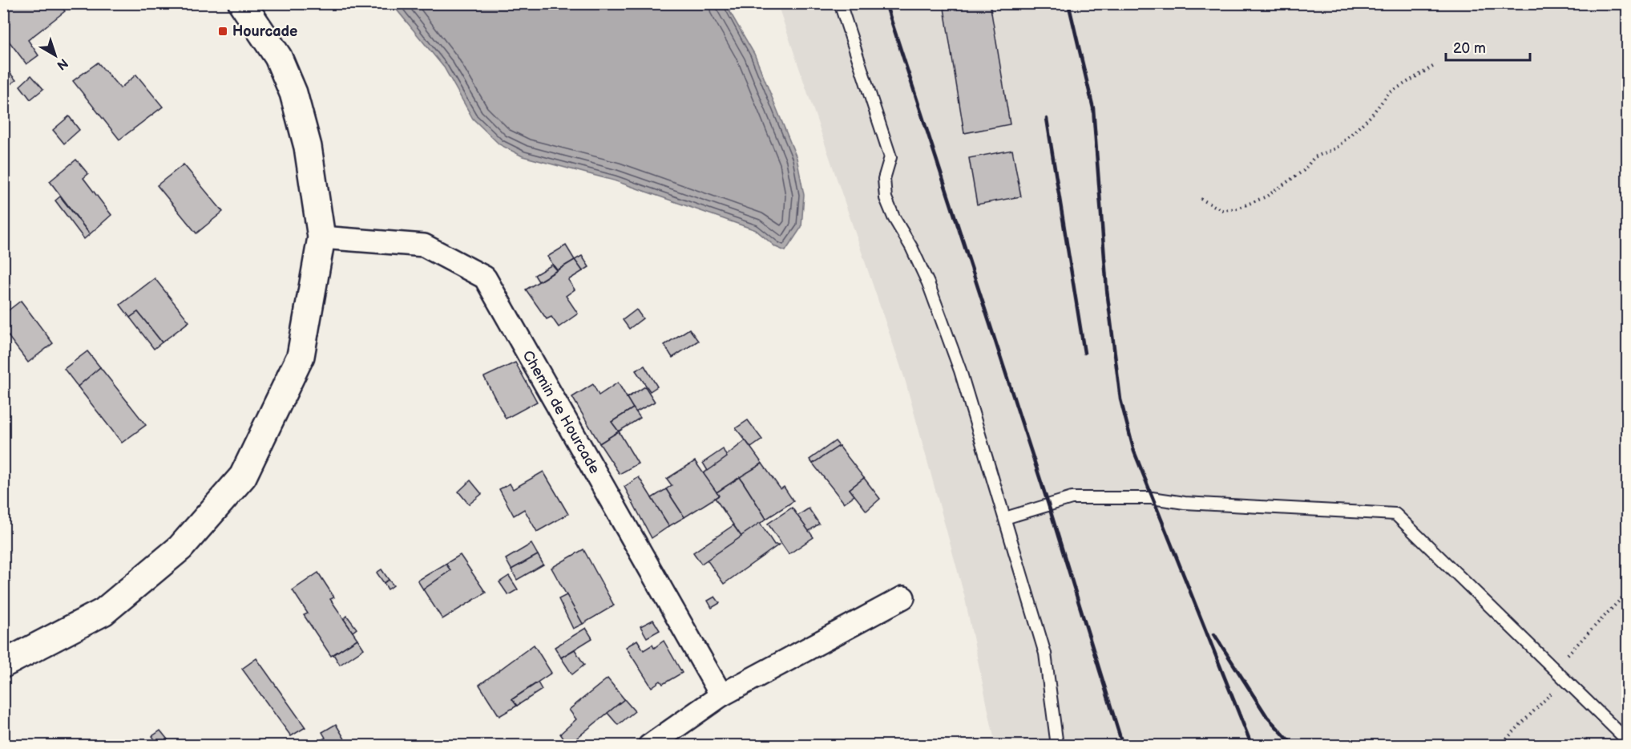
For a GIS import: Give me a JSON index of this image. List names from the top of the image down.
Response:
{
  "streets": {
    "street": ["Chemin de Hourcade"]
  },
  "places": {
    "transit": ["Hourcade"]
  },
  "scale_bar": "20 m",
  "north": "bottom right"
}
